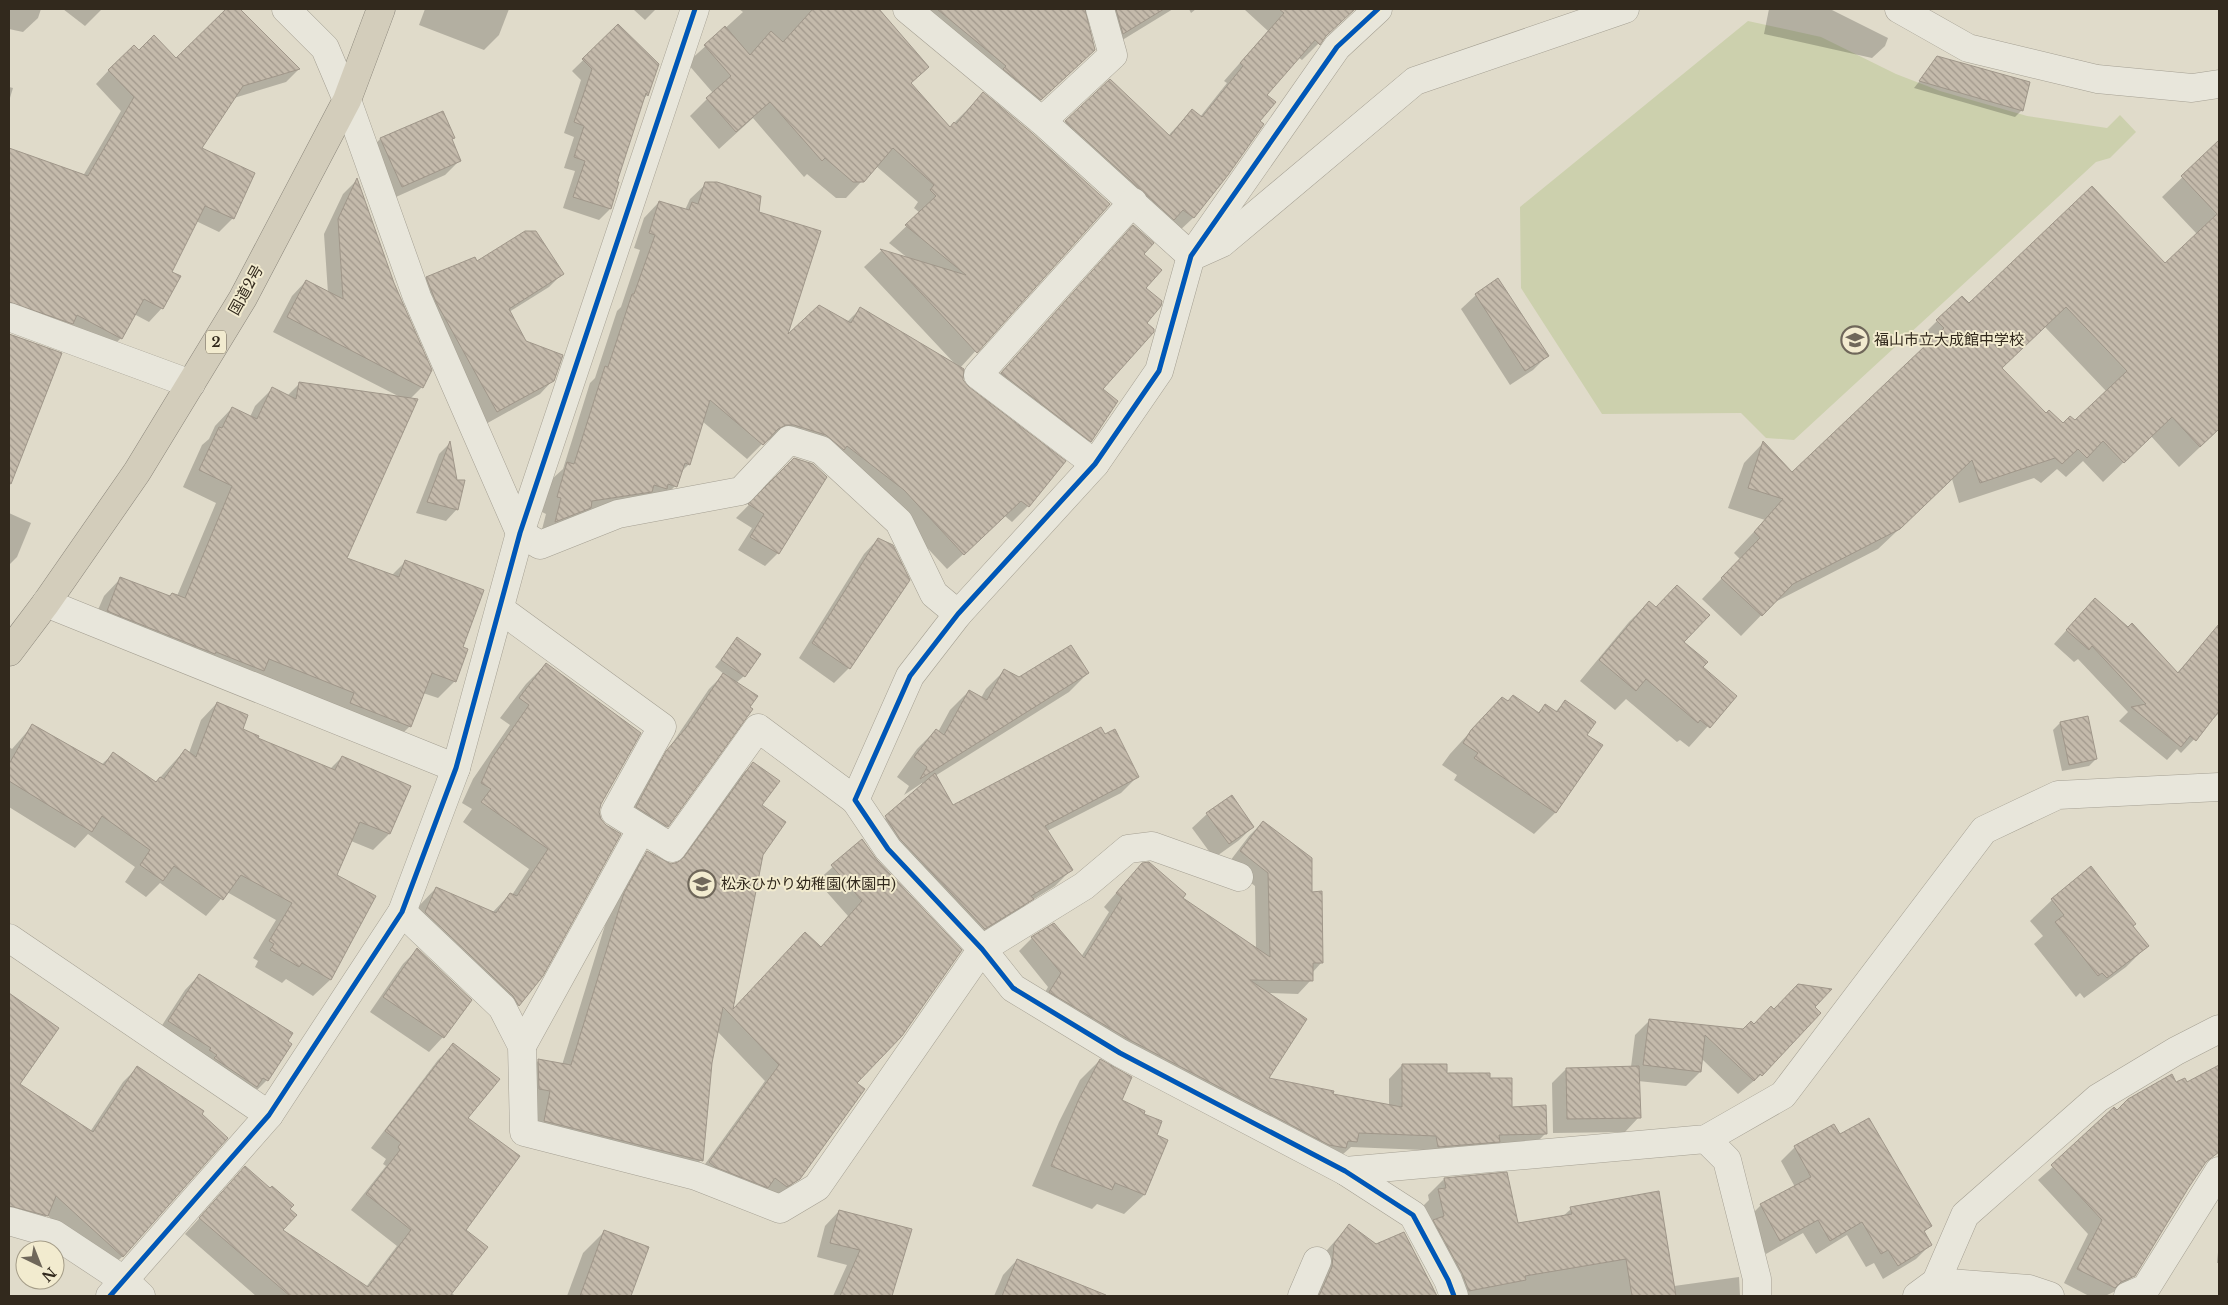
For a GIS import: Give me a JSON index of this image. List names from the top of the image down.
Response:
{
  "streets": {
    "highway": ["国道2号", "2"]
  },
  "places": {
    "school or university": ["福山市立大成館中学校", "松永ひかり幼稚園(休園中)"]
  },
  "north": "bottom right"
}
